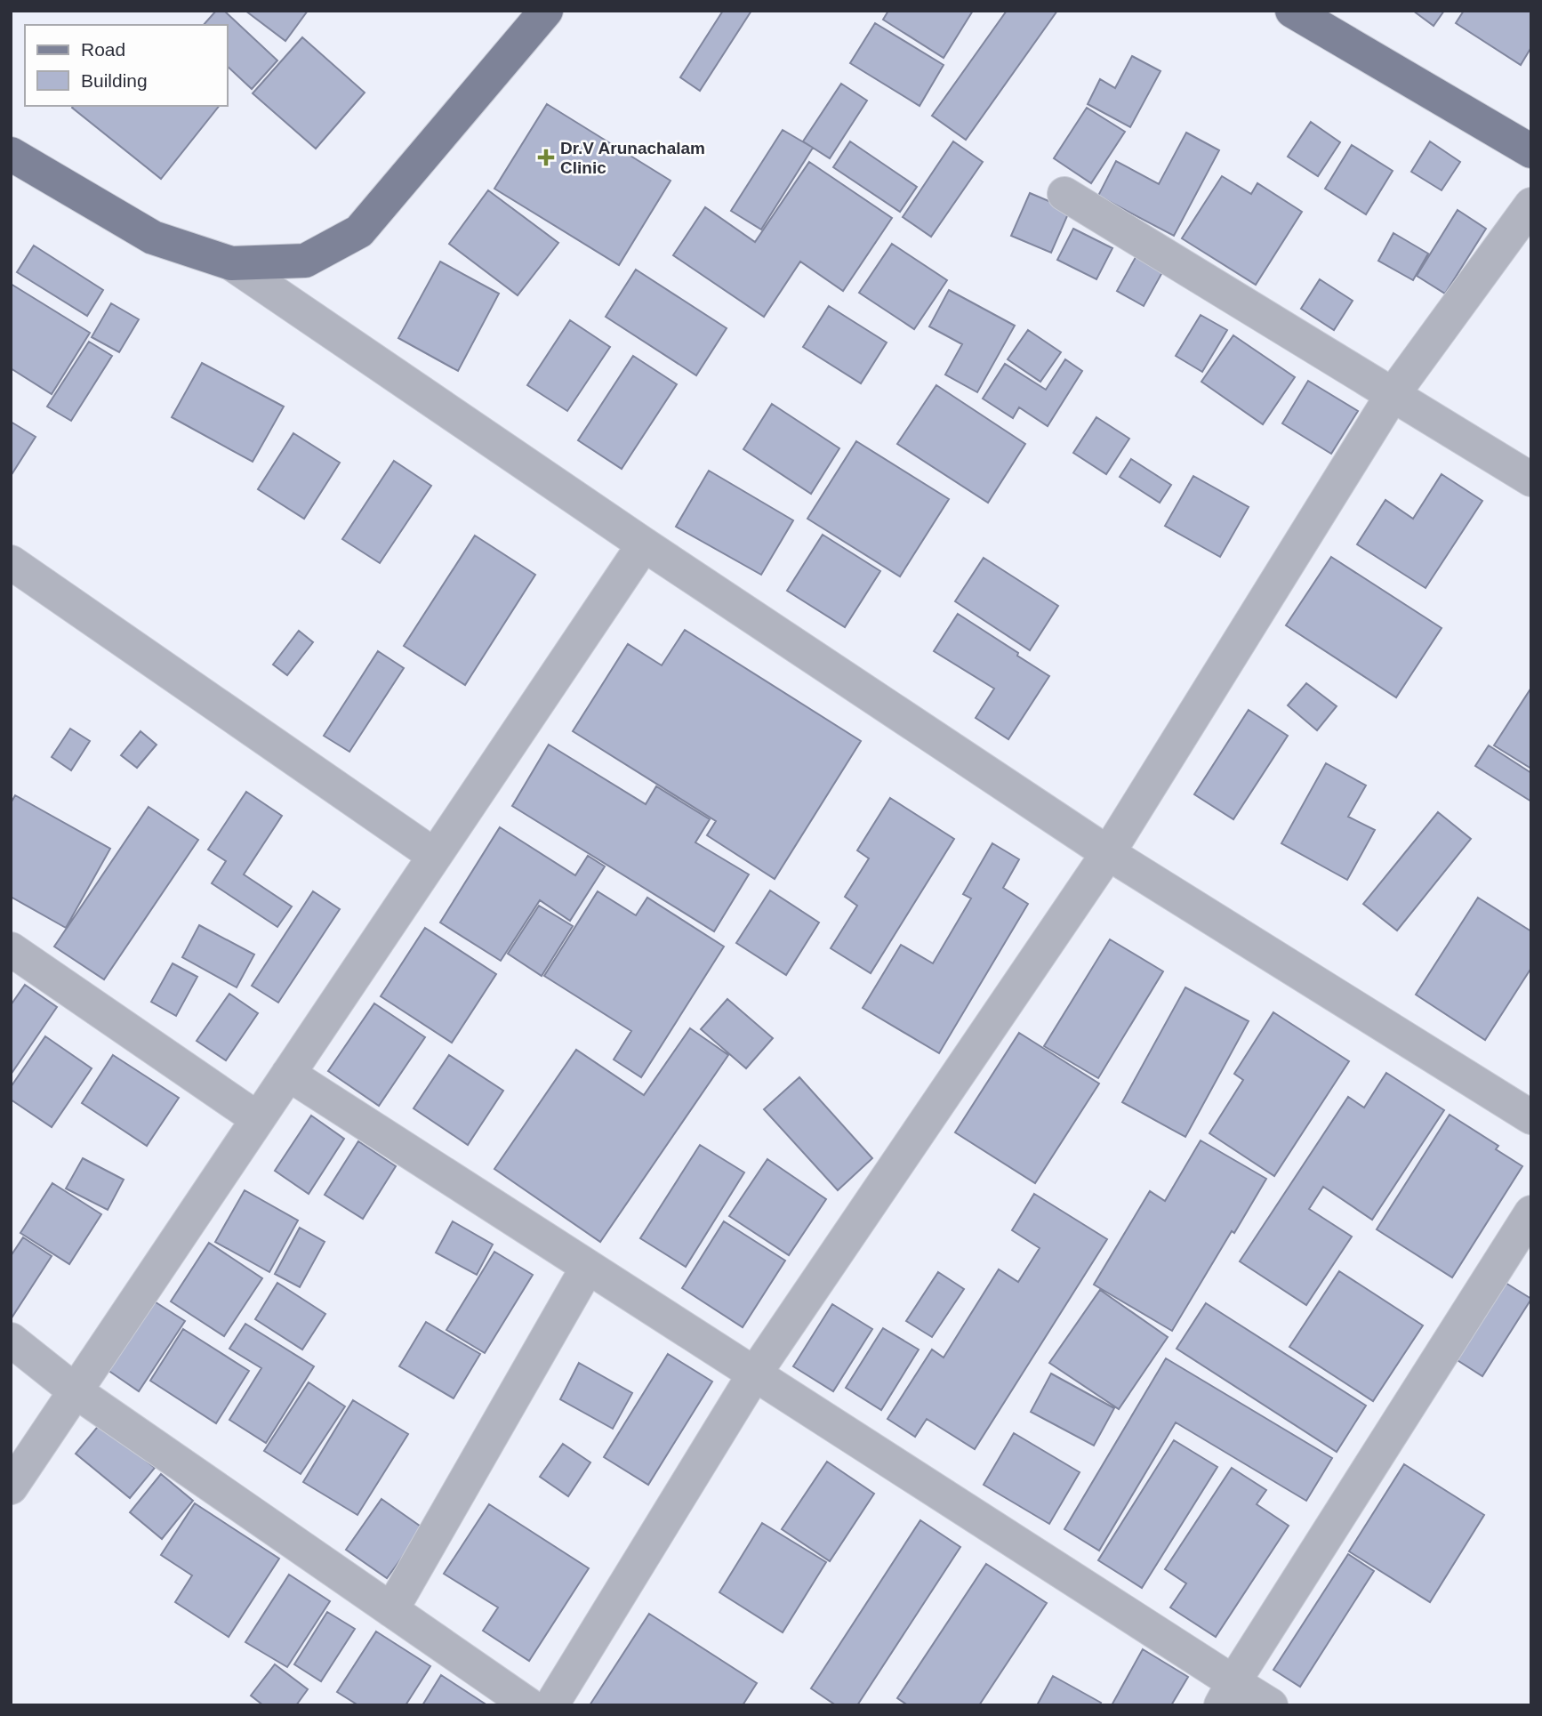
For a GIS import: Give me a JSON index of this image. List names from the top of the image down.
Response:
{
  "places": {
    "health": ["Dr.V Arunachalam Clinic"]
  },
  "legend": ["Road", "Building"]
}
